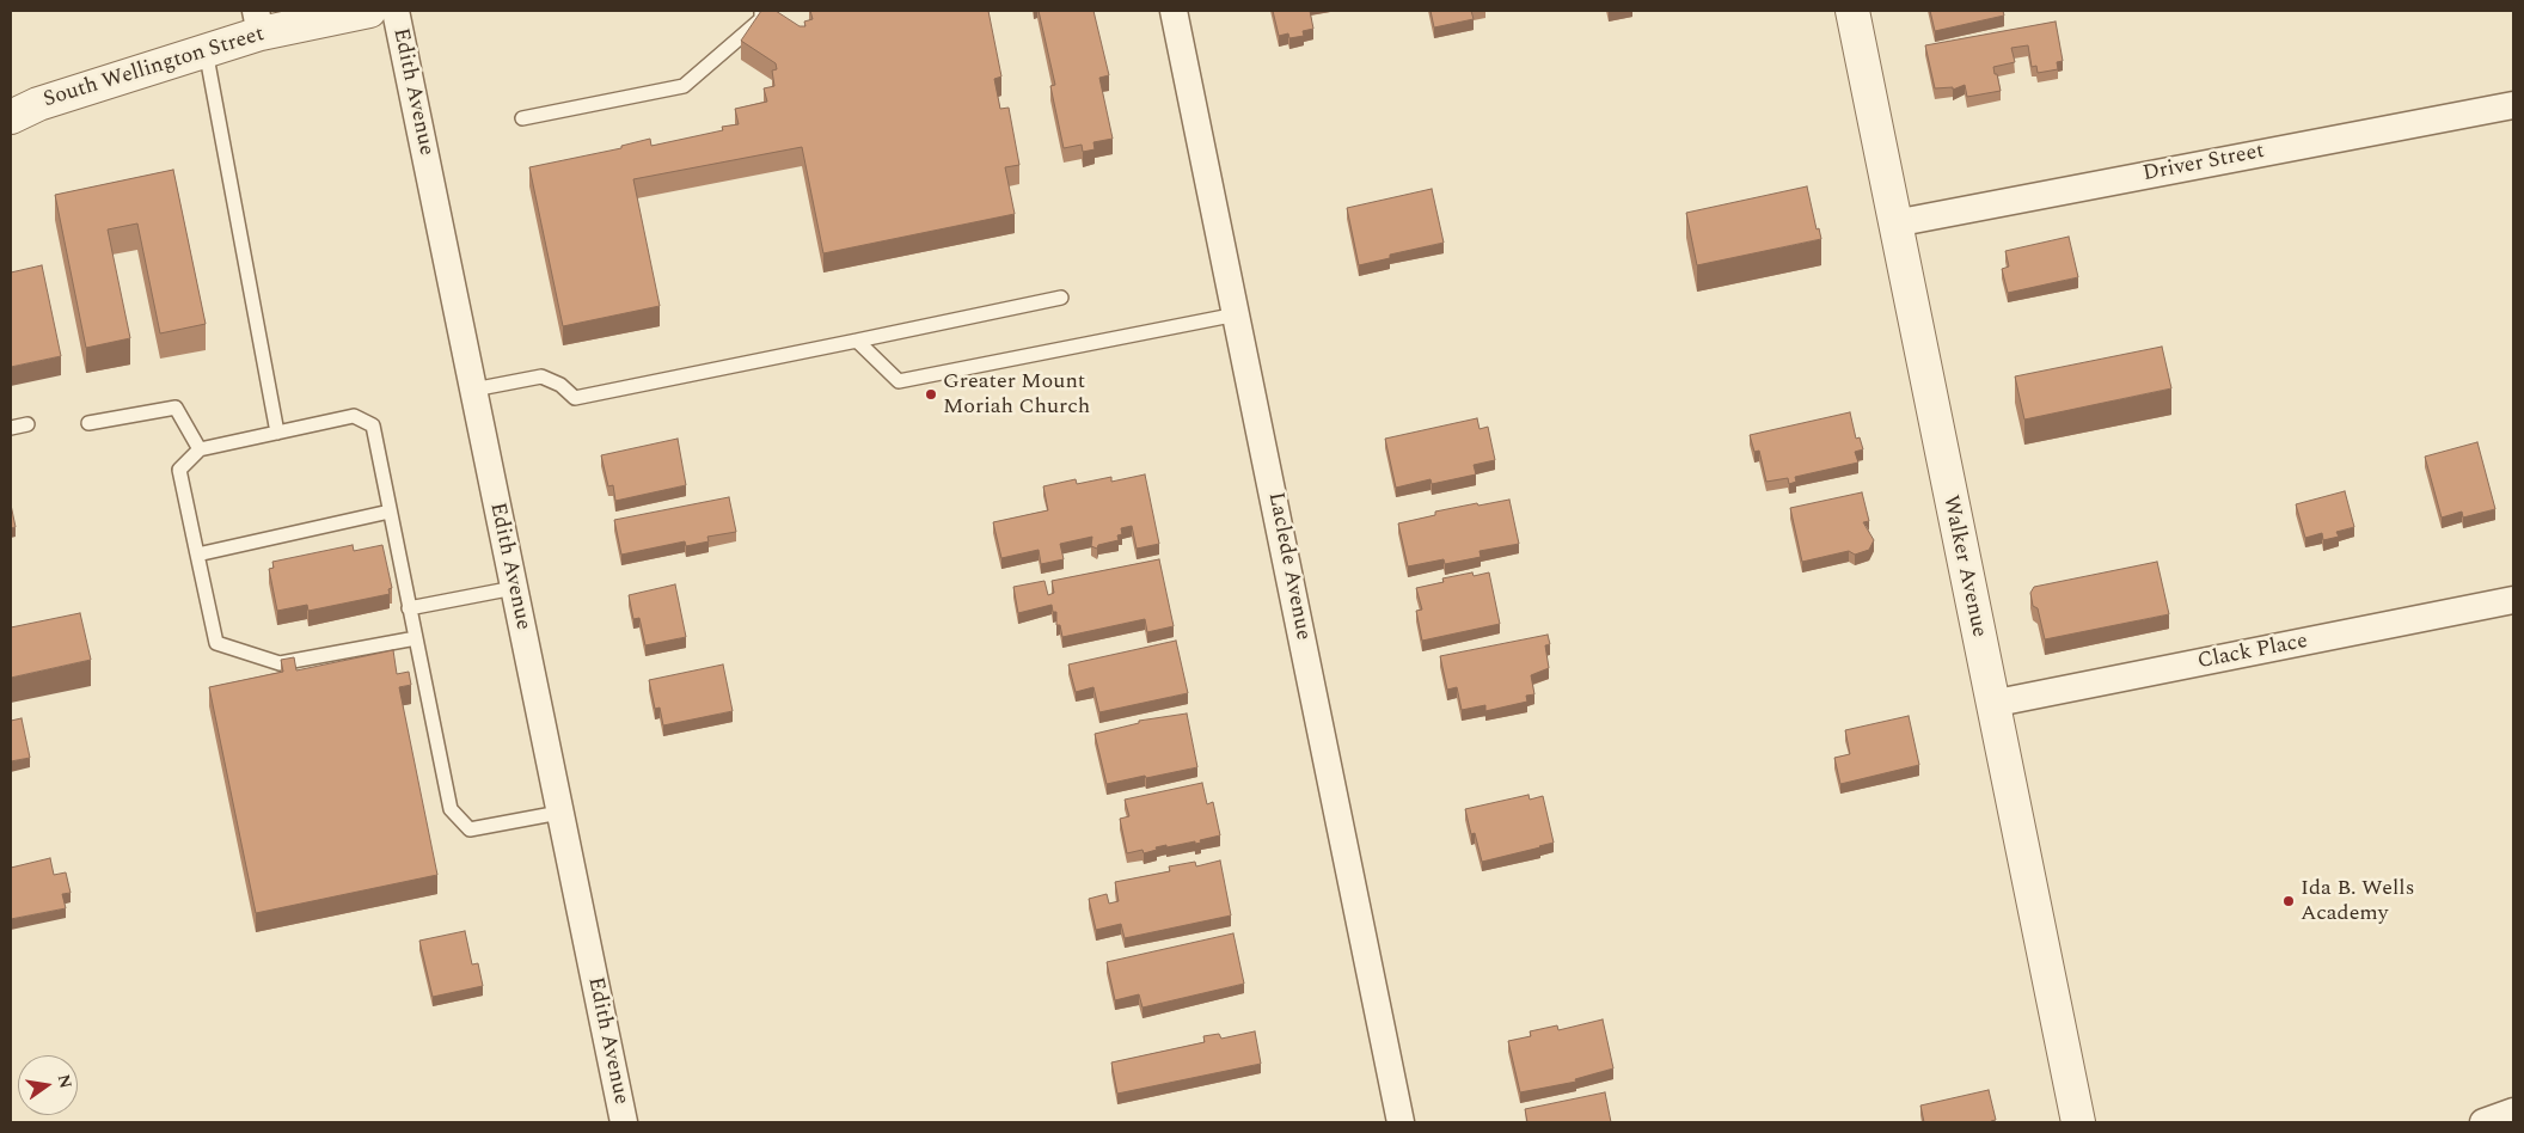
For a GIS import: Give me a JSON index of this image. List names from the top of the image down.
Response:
{
  "streets": {
    "street": [
      "South Wellington Street",
      "Edith Avenue",
      "Driver Street",
      "Laclede Avenue",
      "Walker Avenue",
      "Clack Place"
    ]
  },
  "crossings": [
    ["Driver Street", "Walker Avenue"],
    ["Walker Avenue", "Clack Place"]
  ],
  "places": ["Greater Mount Moriah Church", "Ida B. Wells Academy"],
  "north": "right"
}
